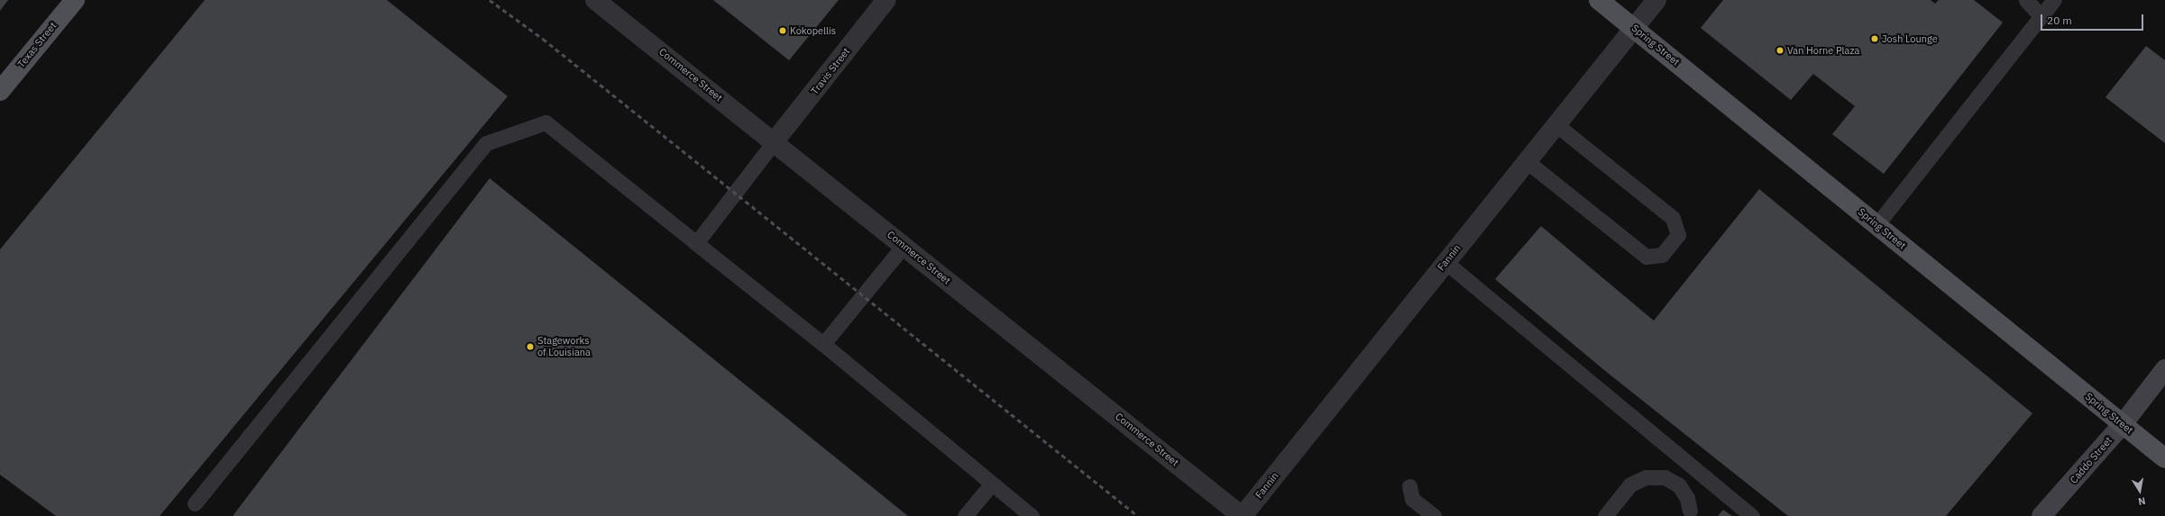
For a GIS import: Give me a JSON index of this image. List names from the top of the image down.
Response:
{
  "streets": {
    "main road": ["Texas Street", "Spring Street", "Caddo Street"],
    "street": ["Travis Street", "Commerce Street", "Fannin"]
  },
  "crossings": [
    ["Spring Street", "Fannin"],
    ["Spring Street", "Caddo Street"],
    ["Travis Street", "Commerce Street"],
    ["Commerce Street", "Fannin"]
  ],
  "places": [
    "Kokopellis",
    "Josh Lounge",
    "Van Horne Plaza",
    "Stageworks of Louisiana"
  ],
  "scale_bar": "20 m",
  "north": "bottom"
}
